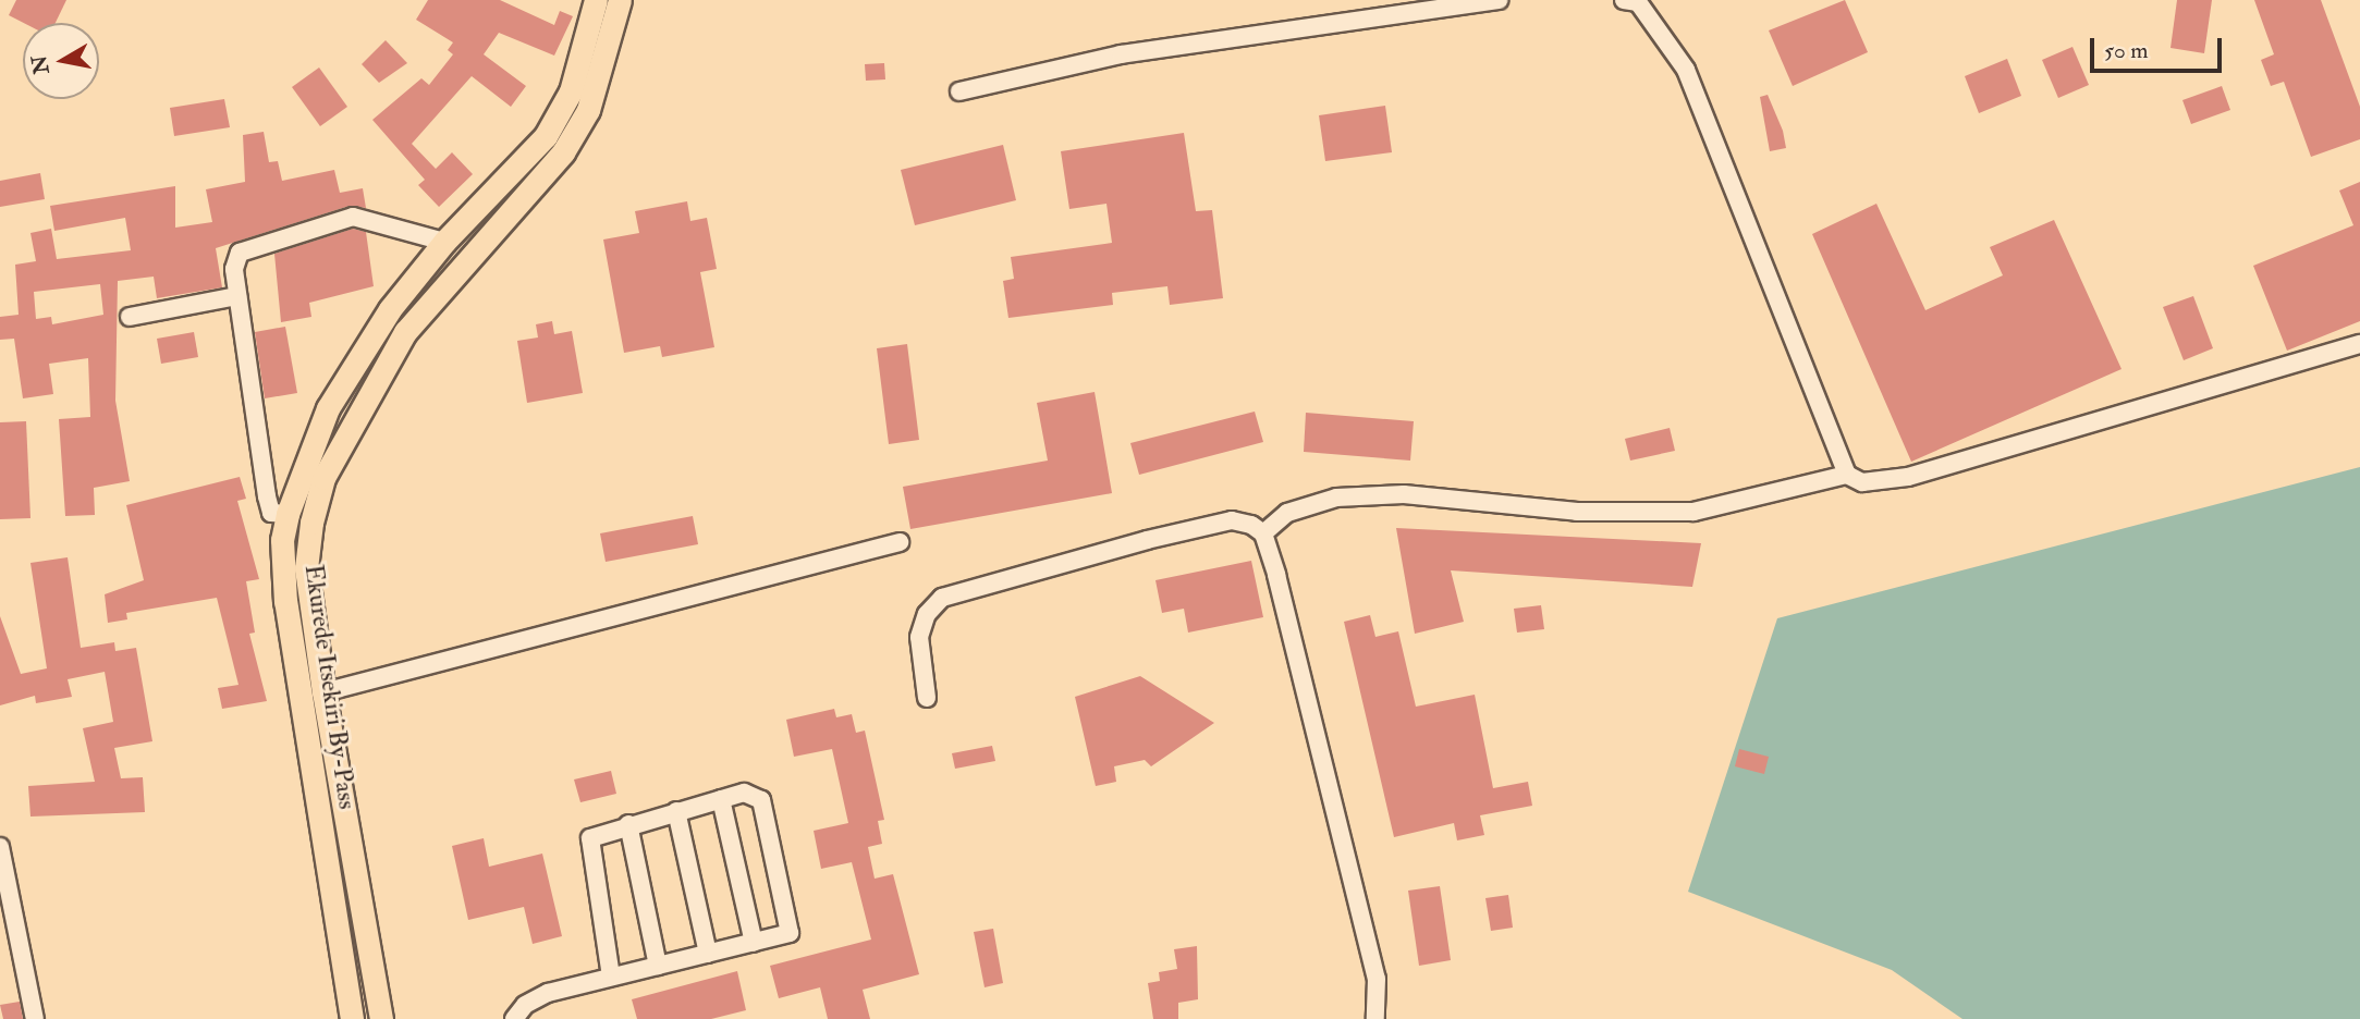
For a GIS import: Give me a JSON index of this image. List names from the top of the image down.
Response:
{
  "streets": {
    "main road": ["Ekurede Itsekiri By-Pass"]
  },
  "scale_bar": "50 m",
  "north": "left"
}
